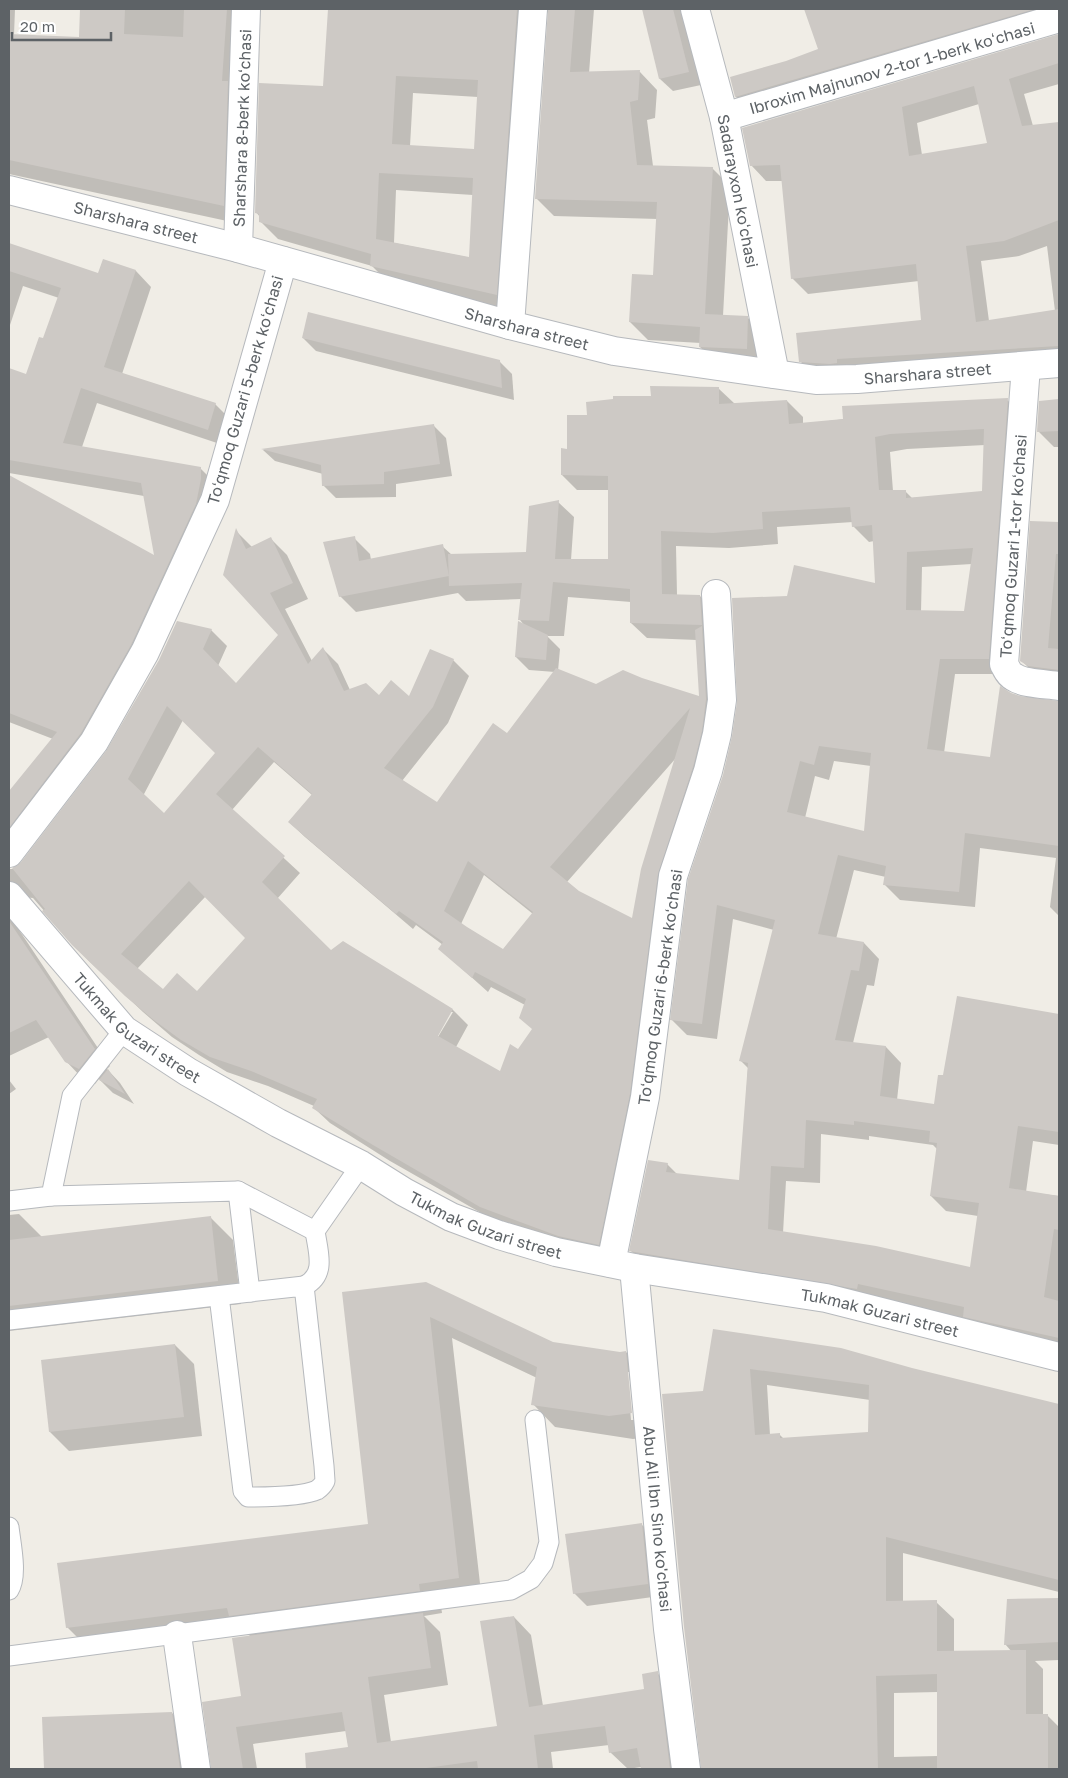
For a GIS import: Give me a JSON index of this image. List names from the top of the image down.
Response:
{
  "streets": {
    "street": [
      "Ibroxim Majnunov 2-tor 1-berk koʻchasi",
      "Sharshara 8-berk koʻchasi",
      "Sadarayxon koʻchasi",
      "Sharshara street",
      "Toʻqmoq Guzari 5-berk koʻchasi",
      "Toʻqmoq Guzari 1-tor koʻchasi",
      "Toʻqmoq Guzari 6-berk koʻchasi",
      "Tukmak Guzari street",
      "Abu Ali Ibn Sino ko'chasi"
    ]
  },
  "crossings": [
    ["Ibroxim Majnunov 2-tor 1-berk koʻchasi", "Sadarayxon koʻchasi"],
    ["Sharshara 8-berk koʻchasi", "Sharshara street"],
    ["Sadarayxon koʻchasi", "Sharshara street"],
    ["Sharshara street", "Toʻqmoq Guzari 5-berk koʻchasi"],
    ["Sharshara street", "Toʻqmoq Guzari 1-tor koʻchasi"],
    ["Toʻqmoq Guzari 6-berk koʻchasi", "Tukmak Guzari street"],
    ["Toʻqmoq Guzari 6-berk koʻchasi", "Abu Ali Ibn Sino ko'chasi"],
    ["Tukmak Guzari street", "Abu Ali Ibn Sino ko'chasi"]
  ],
  "scale_bar": "20 m"
}
